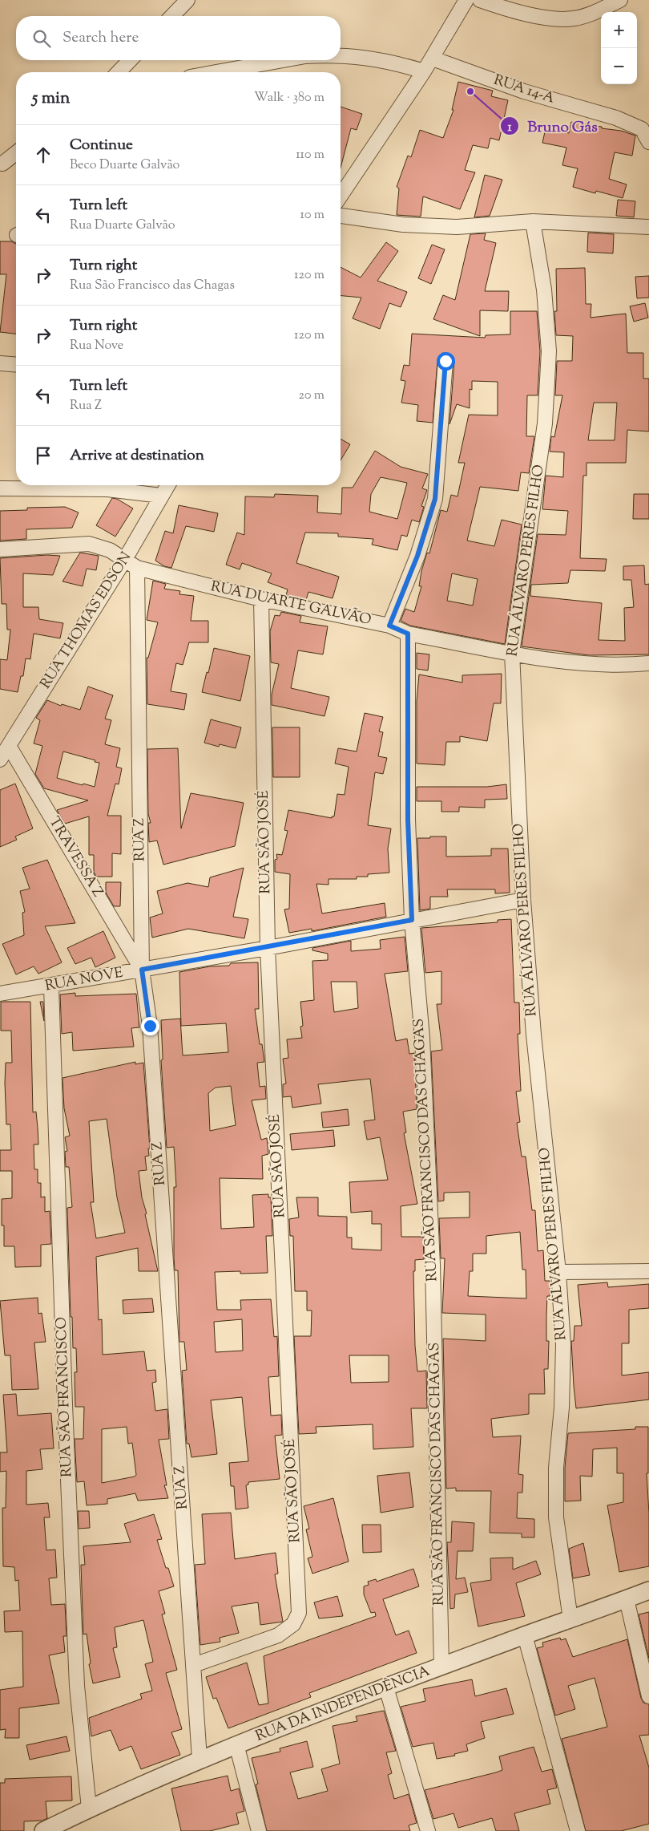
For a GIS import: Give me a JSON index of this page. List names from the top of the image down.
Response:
{
  "streets": {
    "street": [
      "RUA 14-A",
      "RUA ÁLVARO PERES FILHO",
      "RUA DUARTE GALVÃO",
      "RUA THOMAS EDSON",
      "RUA Z",
      "RUA SÃO JOSÉ",
      "TRAVESSA Z",
      "RUA NOVE",
      "RUA SÃO FRANCISCO DAS CHAGAS",
      "RUA SÃO FRANCISCO",
      "RUA DA INDEPENDÊNCIA"
    ]
  },
  "crossings": [
    ["RUA ÁLVARO PERES FILHO", "RUA DUARTE GALVÃO"],
    ["RUA ÁLVARO PERES FILHO", "RUA NOVE"],
    ["RUA ÁLVARO PERES FILHO", "RUA DA INDEPENDÊNCIA"],
    ["RUA DUARTE GALVÃO", "RUA THOMAS EDSON"],
    ["RUA DUARTE GALVÃO", "RUA Z"],
    ["RUA DUARTE GALVÃO", "RUA SÃO JOSÉ"],
    ["RUA DUARTE GALVÃO", "RUA SÃO FRANCISCO DAS CHAGAS"],
    ["RUA THOMAS EDSON", "TRAVESSA Z"],
    ["RUA Z", "RUA SÃO JOSÉ"],
    ["RUA Z", "TRAVESSA Z"],
    ["RUA Z", "RUA NOVE"],
    ["RUA Z", "RUA DA INDEPENDÊNCIA"],
    ["RUA SÃO JOSÉ", "RUA NOVE"],
    ["TRAVESSA Z", "RUA NOVE"],
    ["RUA NOVE", "RUA SÃO FRANCISCO DAS CHAGAS"],
    ["RUA NOVE", "RUA SÃO FRANCISCO"],
    ["RUA SÃO FRANCISCO DAS CHAGAS", "RUA DA INDEPENDÊNCIA"],
    ["RUA SÃO FRANCISCO", "RUA DA INDEPENDÊNCIA"]
  ],
  "places": ["Bruno Gás"],
  "page": {
    "map_buttons": ["+", "−"],
    "search": "Search here",
    "heading": ["5 min", "Walk · 380 m"],
    "list": [
      ["Continue", "Beco Duarte Galvão", "110 m"],
      ["Turn left", "Rua Duarte Galvão", "10 m"],
      ["Turn right", "Rua São Francisco das Chagas", "120 m"],
      ["Turn right", "Rua Nove", "120 m"],
      ["Turn left", "Rua Z", "20 m"],
      "Arrive at destination"
    ]
  }
}
